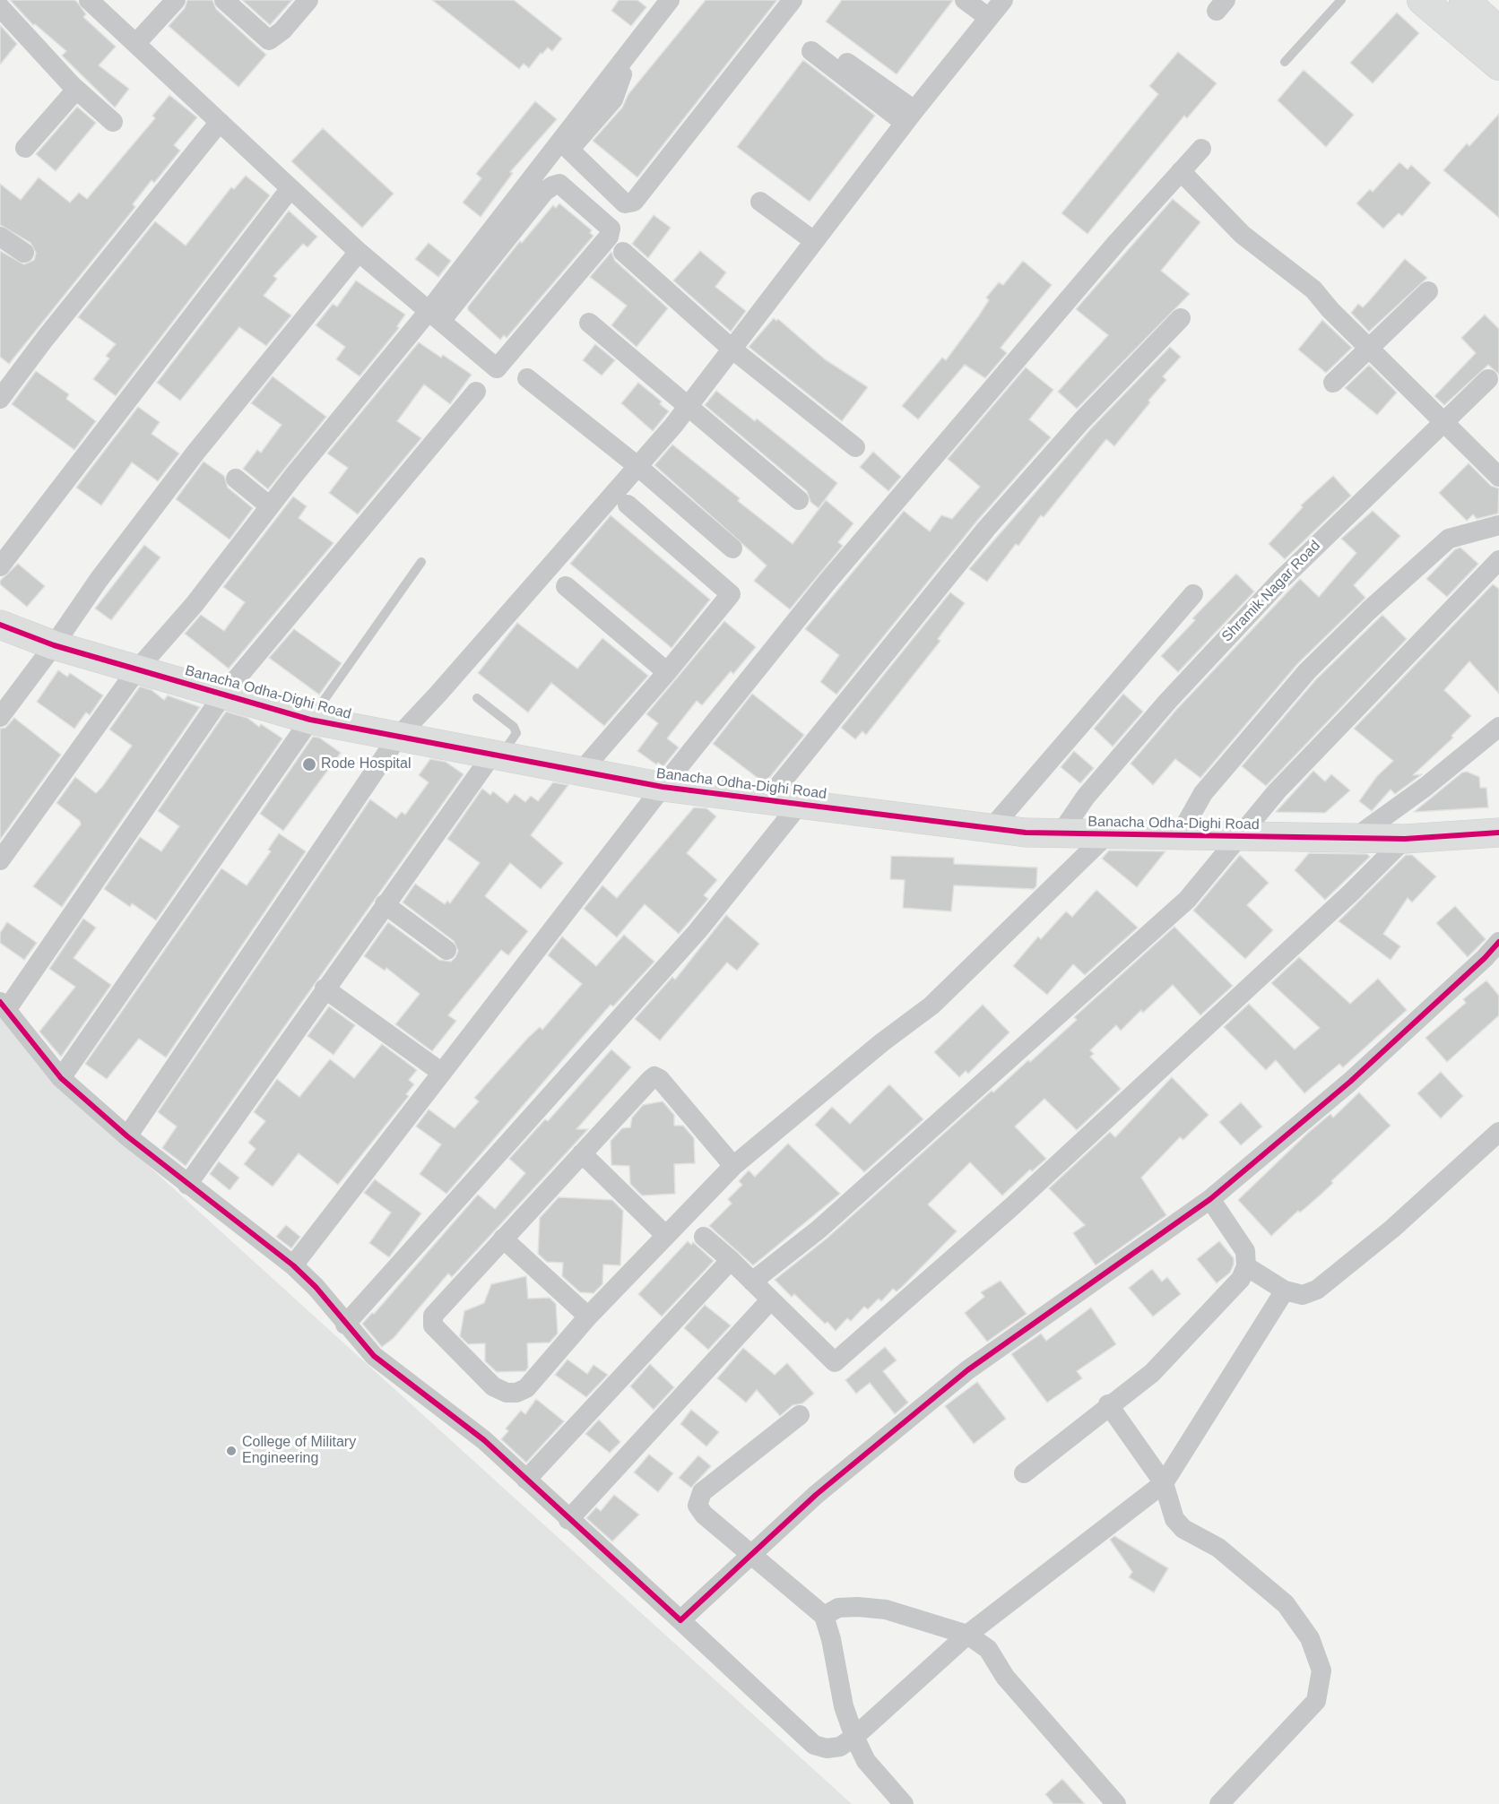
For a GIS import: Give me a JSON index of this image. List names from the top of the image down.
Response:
{
  "streets": {
    "street": ["Shramik Nagar Road", "Banacha Odha-Dighi Road"]
  },
  "crossings": [
    ["Shramik Nagar Road", "Banacha Odha-Dighi Road"]
  ],
  "places": ["Rode Hospital", "College of Military Engineering"]
}
